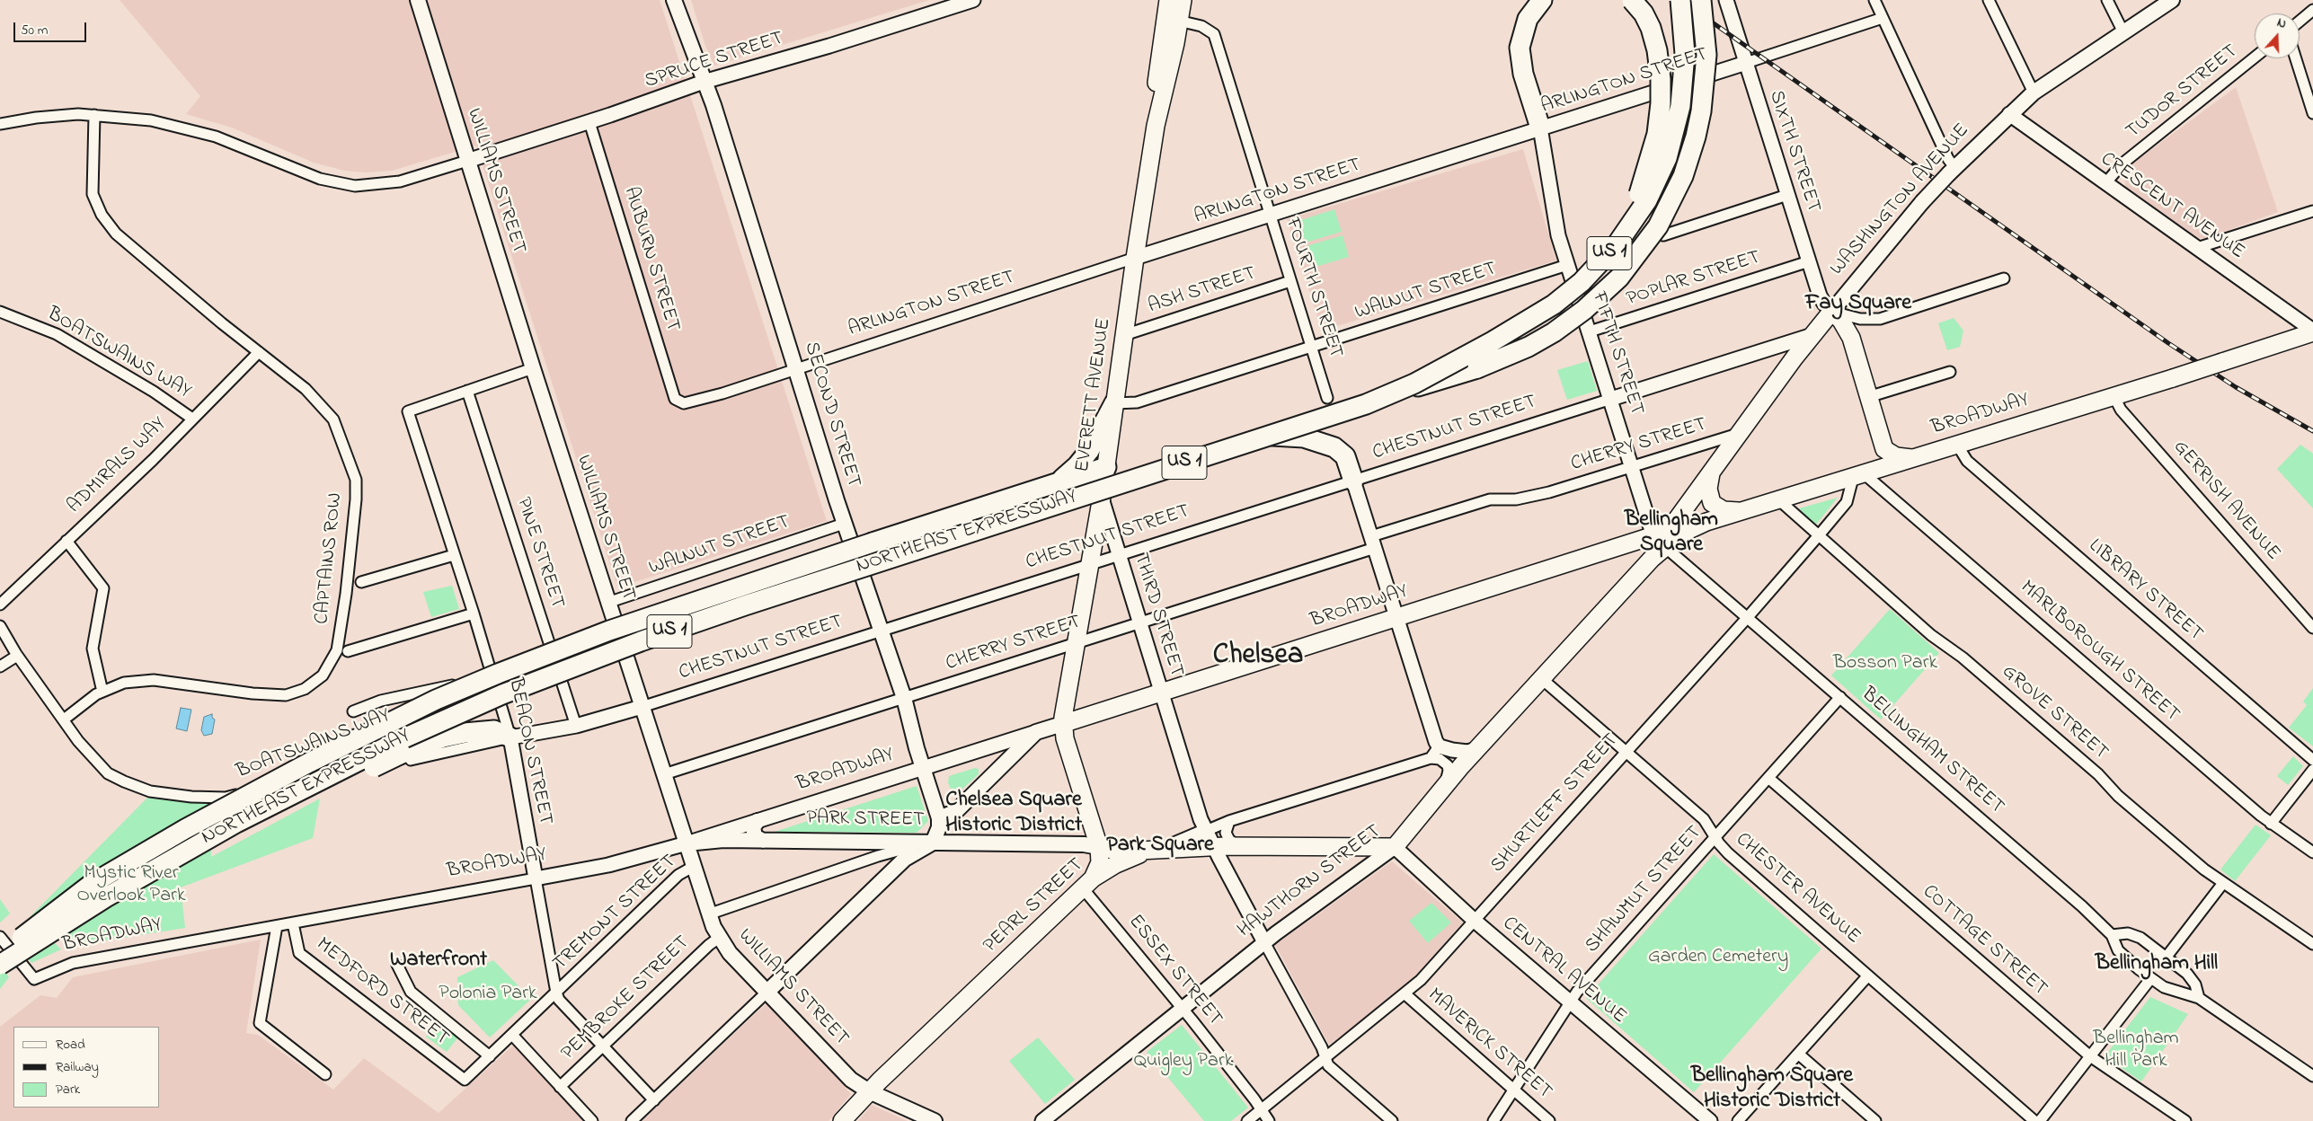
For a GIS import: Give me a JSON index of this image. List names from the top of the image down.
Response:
{
  "streets": {
    "highway": ["US 1", "NORTHEAST EXPRESSWAY"],
    "main road": [
      "WILLIAMS STREET",
      "WASHINGTON AVENUE",
      "EVERETT AVENUE",
      "SECOND STREET",
      "BROADWAY",
      "PARK STREET",
      "HAWTHORN STREET",
      "PEARL STREET"
    ],
    "street": [
      "SPRUCE STREET",
      "ARLINGTON STREET",
      "TUDOR STREET",
      "SIXTH STREET",
      "CRESCENT AVENUE",
      "AUBURN STREET",
      "POPLAR STREET",
      "FOURTH STREET",
      "ASH STREET",
      "WALNUT STREET",
      "BOATSWAINS WAY",
      "FIFTH STREET",
      "CHESTNUT STREET",
      "CHERRY STREET",
      "ADMIRALS WAY",
      "GERRISH AVENUE",
      "PINE STREET",
      "CAPTAINS ROW",
      "LIBRARY STREET",
      "THIRD STREET",
      "MARLBOROUGH STREET",
      "GROVE STREET",
      "BEACON STREET",
      "BELLINGHAM STREET",
      "SHURTLEFF STREET",
      "CHESTER AVENUE",
      "SHAWMUT STREET",
      "TREMONT STREET",
      "COTTAGE STREET",
      "ESSEX STREET",
      "CENTRAL AVENUE",
      "MEDFORD STREET",
      "PEMBROKE STREET",
      "MAVERICK STREET"
    ]
  },
  "crossings": [
    ["SPRUCE STREET", "WILLIAMS STREET"],
    ["SPRUCE STREET", "AUBURN STREET"],
    ["SPRUCE STREET", "SECOND STREET"],
    ["ARLINGTON STREET", "SIXTH STREET"],
    ["ARLINGTON STREET", "AUBURN STREET"],
    ["ARLINGTON STREET", "FOURTH STREET"],
    ["ARLINGTON STREET", "FIFTH STREET"],
    ["ARLINGTON STREET", "EVERETT AVENUE"],
    ["ARLINGTON STREET", "SECOND STREET"],
    ["TUDOR STREET", "CRESCENT AVENUE"],
    ["SIXTH STREET", "WASHINGTON AVENUE"],
    ["SIXTH STREET", "POPLAR STREET"],
    ["WILLIAMS STREET", "WALNUT STREET"],
    ["WILLIAMS STREET", "BROADWAY"],
    ["WILLIAMS STREET", "CHESTNUT STREET"],
    ["WILLIAMS STREET", "CHERRY STREET"],
    ["WILLIAMS STREET", "PARK STREET"],
    ["WILLIAMS STREET", "PEARL STREET"],
    ["WILLIAMS STREET", "TREMONT STREET"],
    ["WILLIAMS STREET", "PEMBROKE STREET"],
    ["WASHINGTON AVENUE", "CRESCENT AVENUE"],
    ["WASHINGTON AVENUE", "FIFTH STREET"],
    ["WASHINGTON AVENUE", "BROADWAY"],
    ["WASHINGTON AVENUE", "CHESTNUT STREET"],
    ["WASHINGTON AVENUE", "CHERRY STREET"],
    ["WASHINGTON AVENUE", "BELLINGHAM STREET"],
    ["WASHINGTON AVENUE", "HAWTHORN STREET"],
    ["CRESCENT AVENUE", "BROADWAY"],
    ["POPLAR STREET", "FIFTH STREET"],
    ["FOURTH STREET", "ASH STREET"],
    ["FOURTH STREET", "WALNUT STREET"],
    ["FOURTH STREET", "EVERETT AVENUE"],
    ["ASH STREET", "EVERETT AVENUE"],
    ["WALNUT STREET", "FIFTH STREET"],
    ["WALNUT STREET", "EVERETT AVENUE"],
    ["WALNUT STREET", "SECOND STREET"],
    ["BOATSWAINS WAY", "ADMIRALS WAY"],
    ["BOATSWAINS WAY", "CAPTAINS ROW"],
    ["BOATSWAINS WAY", "BEACON STREET"],
    ["FIFTH STREET", "BROADWAY"],
    ["FIFTH STREET", "CHESTNUT STREET"],
    ["FIFTH STREET", "CHERRY STREET"],
    ["FIFTH STREET", "BELLINGHAM STREET"],
    ["FIFTH STREET", "HAWTHORN STREET"],
    ["EVERETT AVENUE", "BROADWAY"],
    ["EVERETT AVENUE", "CHESTNUT STREET"],
    ["EVERETT AVENUE", "CHERRY STREET"],
    ["EVERETT AVENUE", "THIRD STREET"],
    ["SECOND STREET", "BROADWAY"],
    ["SECOND STREET", "CHESTNUT STREET"],
    ["SECOND STREET", "CHERRY STREET"],
    ["BROADWAY", "GERRISH AVENUE"],
    ["BROADWAY", "LIBRARY STREET"],
    ["BROADWAY", "THIRD STREET"],
    ["BROADWAY", "MARLBOROUGH STREET"],
    ["BROADWAY", "GROVE STREET"],
    ["BROADWAY", "BEACON STREET"],
    ["BROADWAY", "BELLINGHAM STREET"],
    ["BROADWAY", "SHURTLEFF STREET"],
    ["BROADWAY", "PARK STREET"],
    ["BROADWAY", "HAWTHORN STREET"],
    ["BROADWAY", "MEDFORD STREET"],
    ["CHESTNUT STREET", "PINE STREET"],
    ["CHESTNUT STREET", "THIRD STREET"],
    ["CHESTNUT STREET", "BEACON STREET"],
    ["CHERRY STREET", "THIRD STREET"],
    ["ADMIRALS WAY", "CAPTAINS ROW"],
    ["PINE STREET", "BEACON STREET"],
    ["THIRD STREET", "PARK STREET"],
    ["THIRD STREET", "HAWTHORN STREET"],
    ["THIRD STREET", "PEARL STREET"],
    ["MARLBOROUGH STREET", "SHURTLEFF STREET"],
    ["GROVE STREET", "SHURTLEFF STREET"],
    ["BEACON STREET", "TREMONT STREET"],
    ["BEACON STREET", "PEMBROKE STREET"],
    ["BELLINGHAM STREET", "SHURTLEFF STREET"],
    ["BELLINGHAM STREET", "HAWTHORN STREET"],
    ["BELLINGHAM STREET", "SHAWMUT STREET"],
    ["SHURTLEFF STREET", "CHESTER AVENUE"],
    ["SHURTLEFF STREET", "ESSEX STREET"],
    ["SHURTLEFF STREET", "CENTRAL AVENUE"],
    ["SHURTLEFF STREET", "MAVERICK STREET"],
    ["PARK STREET", "HAWTHORN STREET"],
    ["PARK STREET", "PEARL STREET"],
    ["PARK STREET", "CENTRAL AVENUE"],
    ["HAWTHORN STREET", "CHESTER AVENUE"],
    ["HAWTHORN STREET", "ESSEX STREET"],
    ["HAWTHORN STREET", "CENTRAL AVENUE"],
    ["CHESTER AVENUE", "SHAWMUT STREET"],
    ["SHAWMUT STREET", "COTTAGE STREET"],
    ["SHAWMUT STREET", "CENTRAL AVENUE"],
    ["SHAWMUT STREET", "MAVERICK STREET"],
    ["PEARL STREET", "ESSEX STREET"],
    ["TREMONT STREET", "MEDFORD STREET"]
  ],
  "districts": [
    "Fay Square",
    "Bellingham Square",
    "Chelsea",
    "Chelsea Square Historic District",
    "Park Square",
    "Waterfront",
    "Bellingham Hill",
    "Bellingham Square Historic District"
  ],
  "parks": [
    "Bosson Park",
    "Mystic River Overlook Park",
    "Garden Cemetery",
    "Polonia Park",
    "Bellingham Hill Park",
    "Quigley Park"
  ],
  "legend": ["Road", "Railway", "Park"],
  "scale_bar": "50 m",
  "north": "top"
}
